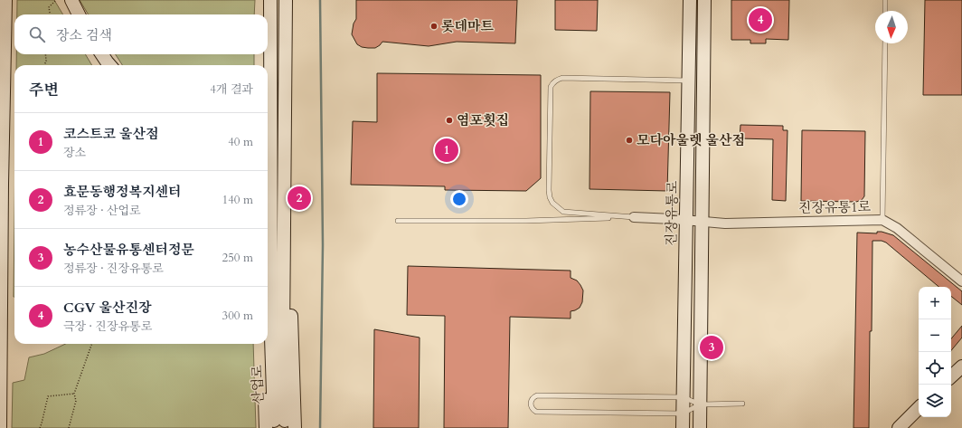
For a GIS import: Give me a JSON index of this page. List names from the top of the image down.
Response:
{
  "streets": {
    "street": ["진장유통1로", "진장유통로", "산업로"]
  },
  "crossings": [
    ["진장유통1로", "진장유통로"]
  ],
  "places": ["롯데마트", "염포횟집", "모다아울렛 울산점"],
  "north": "bottom",
  "page": {
    "pins": [
      "4",
      "1",
      "2",
      "3"
    ],
    "search": "장소 검색",
    "heading": ["주변", "4개 결과"],
    "list": [
      {
        "mark": "1",
        "name": "코스트코 울산점",
        "note": "장소",
        "value": "40 m"
      },
      {
        "mark": "2",
        "name": "효문동행정복지센터",
        "note": "정류장 · 산업로",
        "value": "140 m"
      },
      {
        "mark": "3",
        "name": "농수산물유통센터정문",
        "note": "정류장 · 진장유통로",
        "value": "250 m"
      },
      {
        "mark": "4",
        "name": "CGV 울산진장",
        "note": "극장 · 진장유통로",
        "value": "300 m"
      }
    ],
    "map_buttons": ["+", "−"]
  }
}
